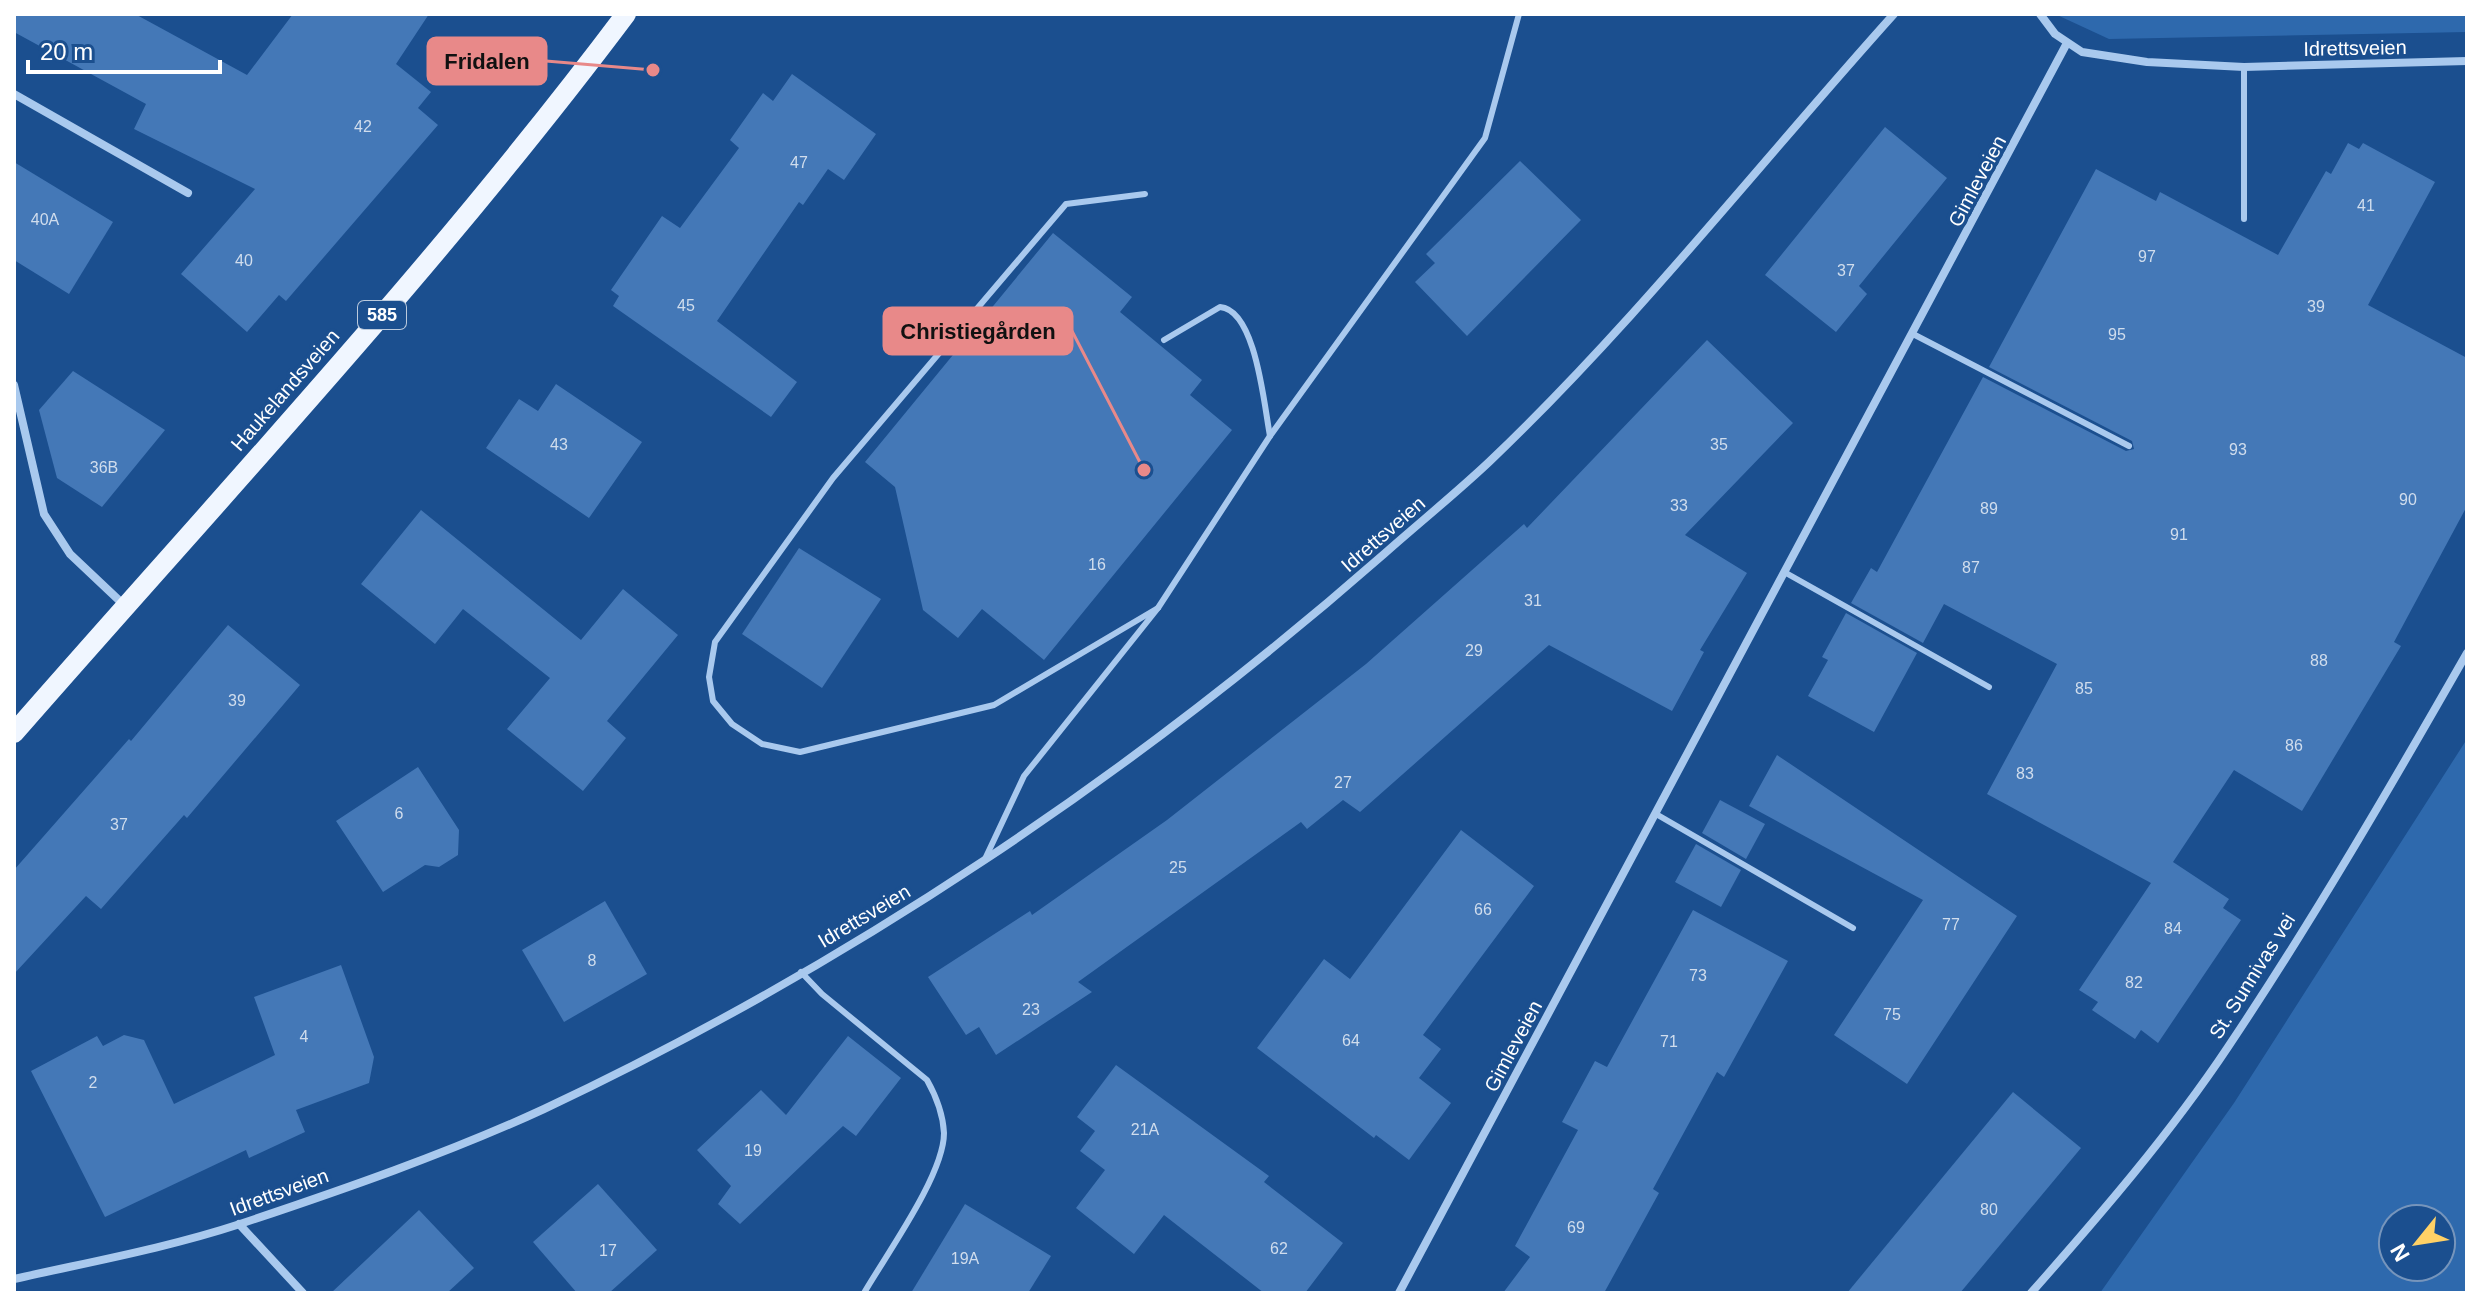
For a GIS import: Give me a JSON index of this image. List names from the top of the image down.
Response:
{
  "streets": {
    "main road": ["585", "Haukelandsveien"],
    "street": ["Idrettsveien", "Gimleveien", "St. Sunnivas vei"]
  },
  "crossings": [
    ["Idrettsveien", "Gimleveien"]
  ],
  "places": ["Fridalen", "Christiegården"],
  "house_numbers": [
    "42",
    "47",
    "41",
    "40A",
    "97",
    "40",
    "37",
    "45",
    "39",
    "95",
    "43",
    "35",
    "93",
    "36B",
    "90",
    "33",
    "89",
    "91",
    "16",
    "87",
    "31",
    "29",
    "88",
    "85",
    "39",
    "86",
    "83",
    "27",
    "6",
    "37",
    "25",
    "66",
    "77",
    "84",
    "8",
    "73",
    "82",
    "23",
    "75",
    "4",
    "64",
    "71",
    "2",
    "21A",
    "19",
    "80",
    "69",
    "62",
    "17",
    "19A"
  ],
  "scale_bar": "20 m",
  "north": "bottom left"
}
